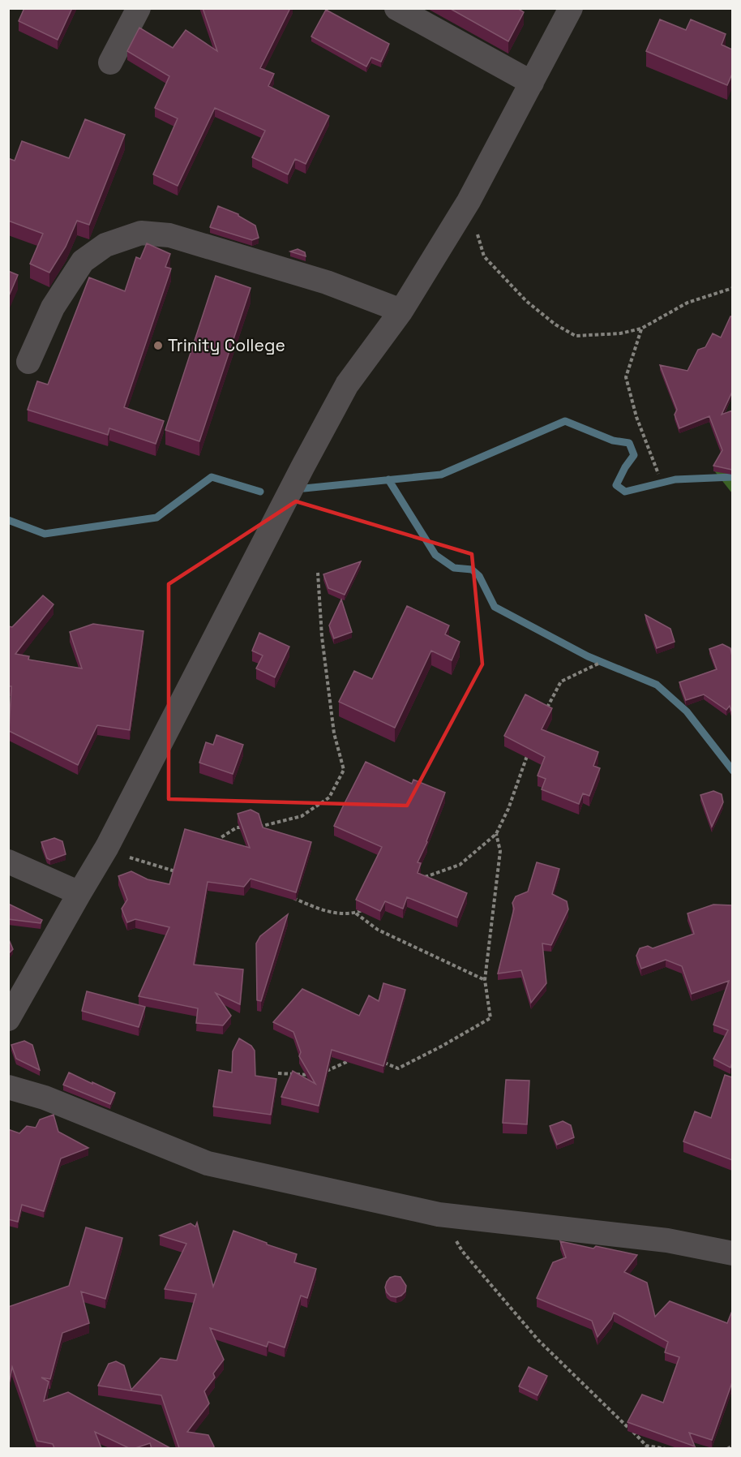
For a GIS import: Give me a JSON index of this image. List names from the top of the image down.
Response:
{
  "places": ["Trinity College"]
}
